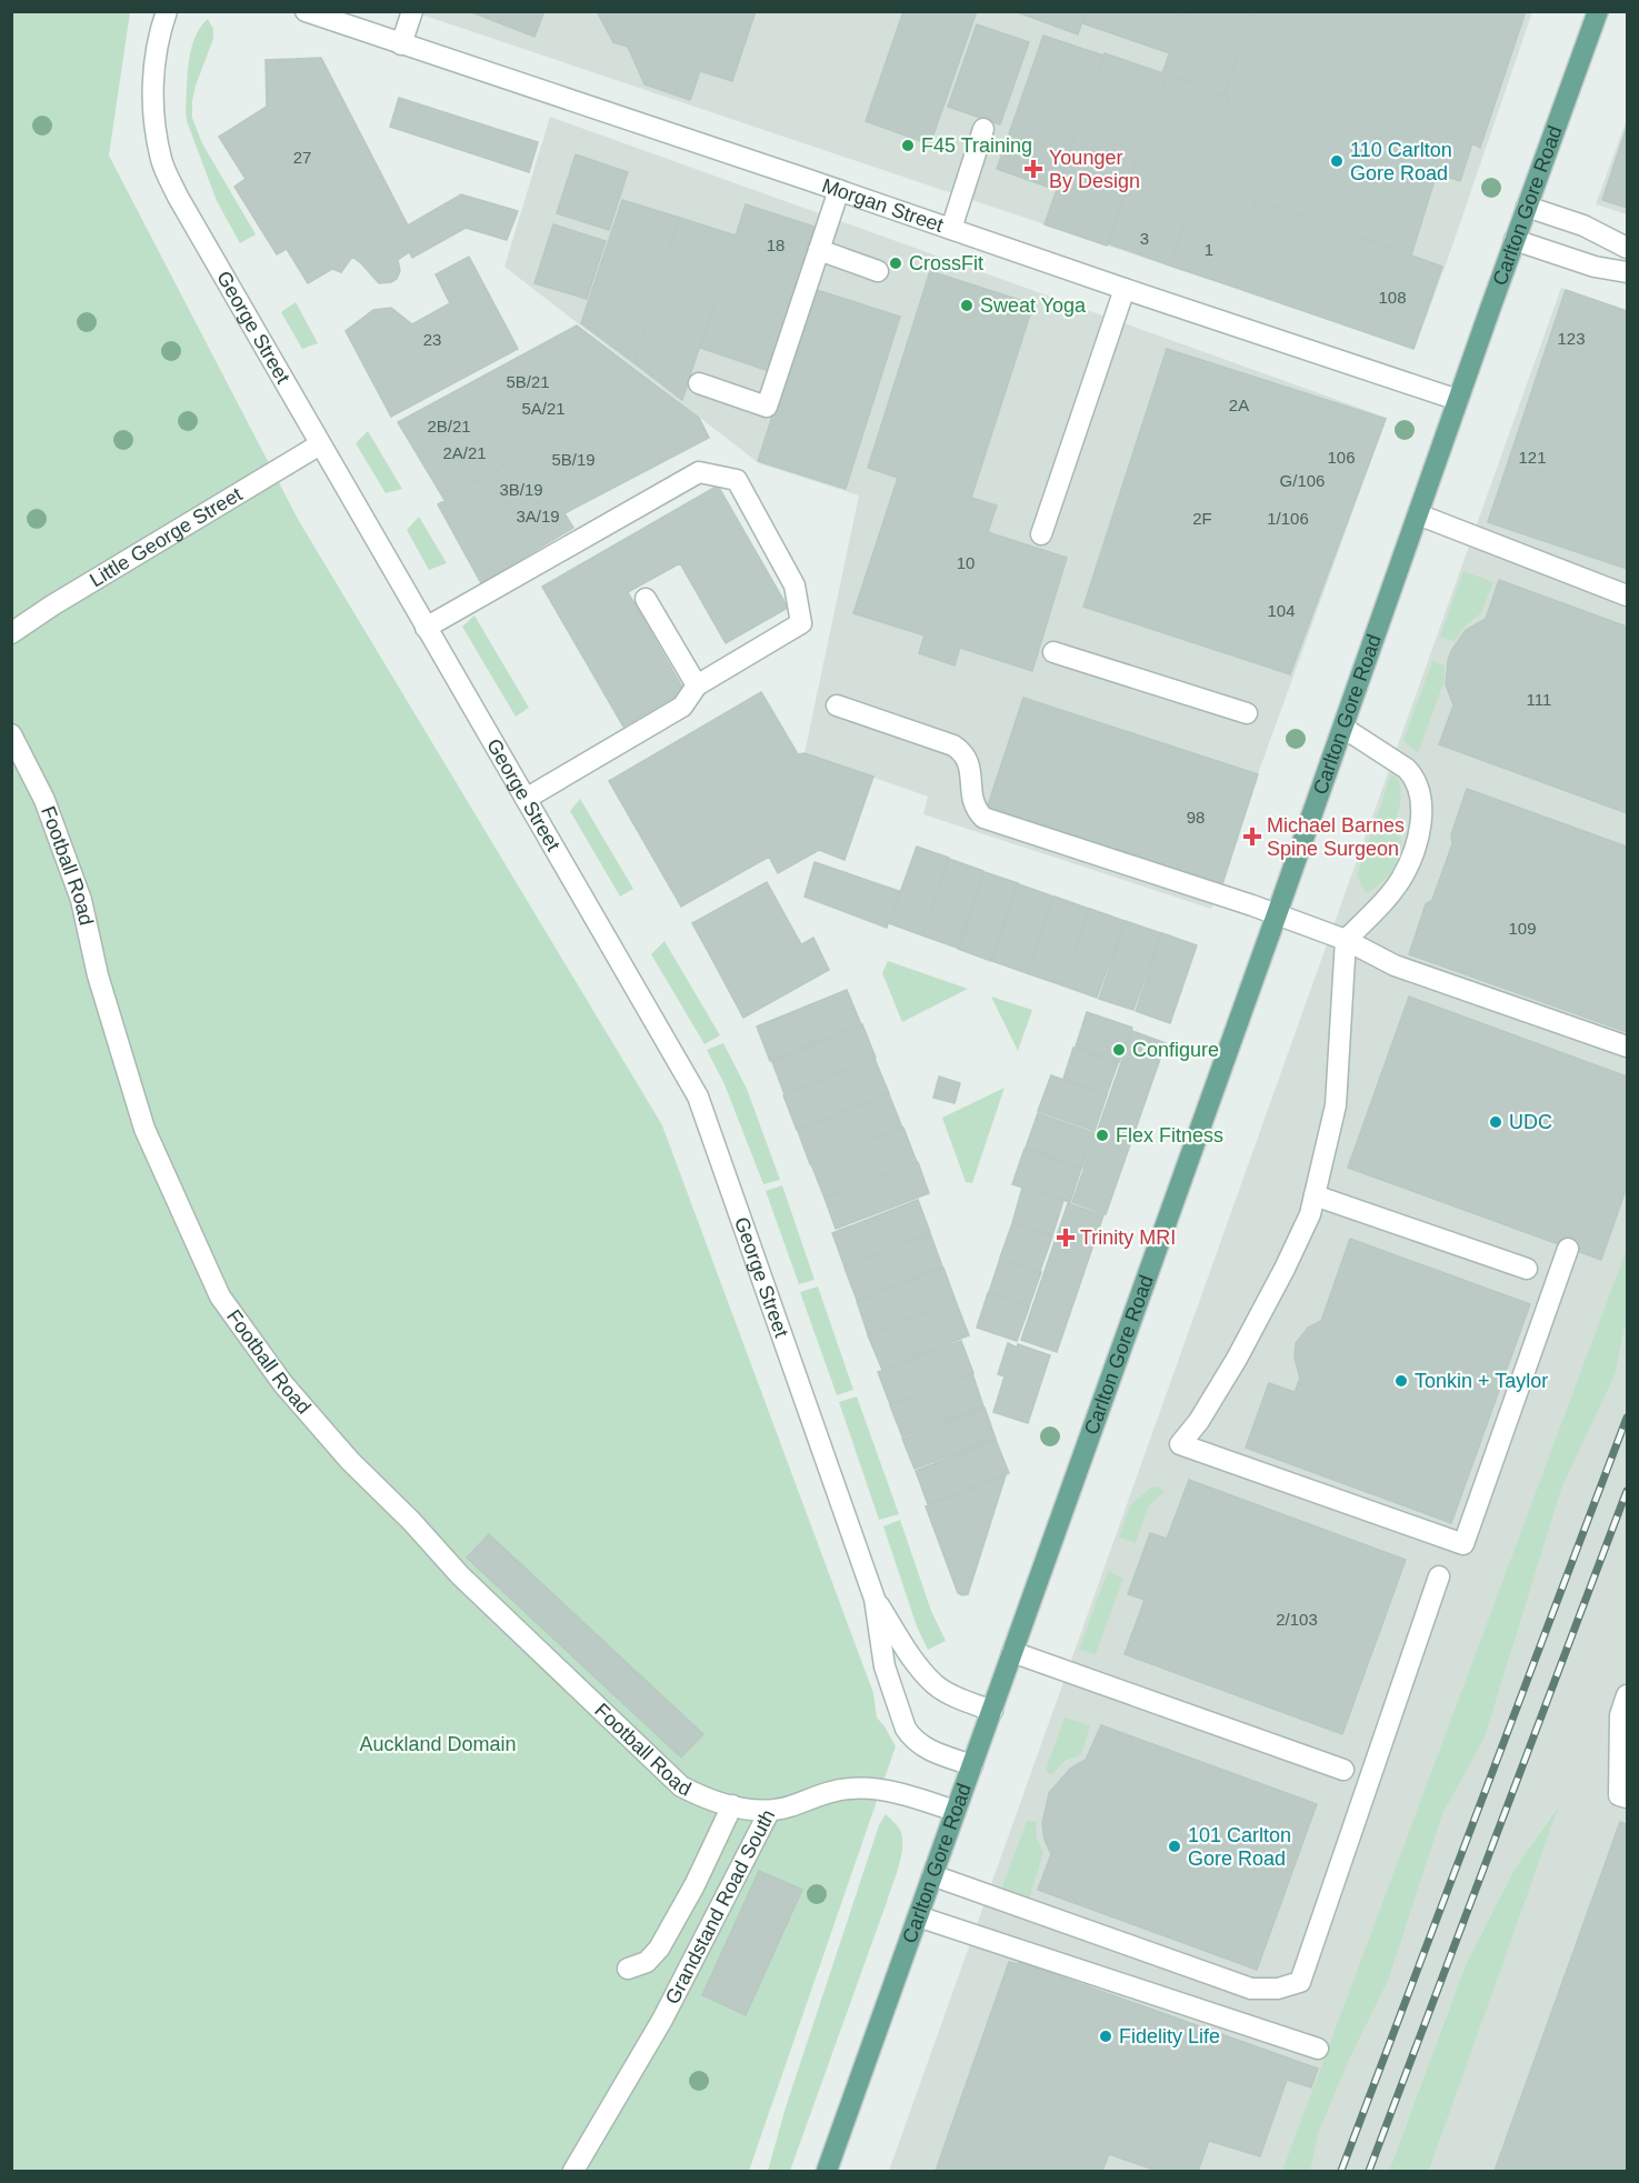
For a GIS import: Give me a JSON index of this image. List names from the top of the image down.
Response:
{
  "streets": {
    "main road": ["Carlton Gore Road"],
    "street": [
      "Morgan Street",
      "George Street",
      "Little George Street",
      "Football Road",
      "Grandstand Road South"
    ]
  },
  "crossings": [
    ["Morgan Street", "Carlton Gore Road"],
    ["Carlton Gore Road", "George Street"],
    ["Carlton Gore Road", "Grandstand Road South"],
    ["George Street", "Little George Street"],
    ["Football Road", "Grandstand Road South"]
  ],
  "parks": ["Auckland Domain"],
  "places": {
    "other": [
      "F45 Training",
      "110 Carlton Gore Road",
      "CrossFit",
      "Sweat Yoga",
      "Configure",
      "UDC",
      "Flex Fitness",
      "Tonkin + Taylor",
      "101 Carlton Gore Road",
      "Fidelity Life"
    ],
    "health": ["Younger By Design", "Michael Barnes Spine Surgeon", "Trinity MRI"]
  },
  "house_numbers": [
    "27",
    "3",
    "18",
    "1",
    "108",
    "123",
    "23",
    "5B/21",
    "2A",
    "5A/21",
    "2B/21",
    "2A/21",
    "106",
    "121",
    "5B/19",
    "G/106",
    "3B/19",
    "3A/19",
    "2F",
    "1/106",
    "10",
    "104",
    "111",
    "98",
    "109",
    "2/103"
  ]
}
